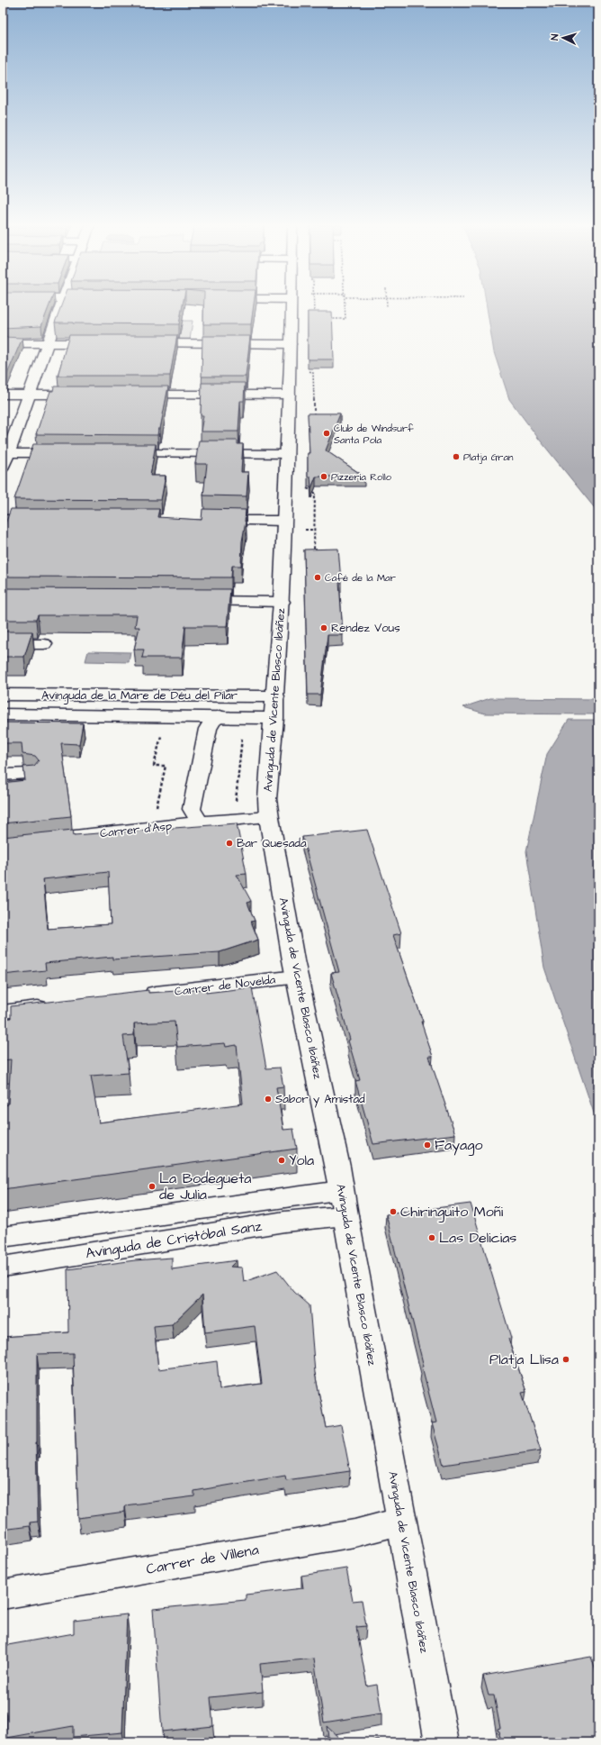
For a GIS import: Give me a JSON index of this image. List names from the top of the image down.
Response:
{
  "streets": {
    "street": [
      "Avinguda de la Mare de Déu del Pilar",
      "Avinguda de Vicente Blasco Ibáñez",
      "Carrer d'Asp",
      "Carrer de Novelda",
      "Avinguda de Cristóbal Sanz",
      "Carrer de Villena"
    ]
  },
  "crossings": [
    ["Avinguda de la Mare de Déu del Pilar", "Avinguda de Vicente Blasco Ibáñez"],
    ["Avinguda de Vicente Blasco Ibáñez", "Carrer d'Asp"],
    ["Avinguda de Vicente Blasco Ibáñez", "Carrer de Novelda"],
    ["Avinguda de Vicente Blasco Ibáñez", "Avinguda de Cristóbal Sanz"],
    ["Avinguda de Vicente Blasco Ibáñez", "Carrer de Villena"]
  ],
  "places": [
    "Club de Windsurf Santa Pola",
    "Platja Gran",
    "Pizzería Rollo",
    "Café de la Mar",
    "Rendez Vous",
    "Bar Quesada",
    "Sabor y Amistad",
    "Fayago",
    "Yola",
    "La Bodegueta de Julia",
    "Chiringuito Moñi",
    "Las Delicias",
    "Platja Llisa"
  ],
  "north": "left"
}
